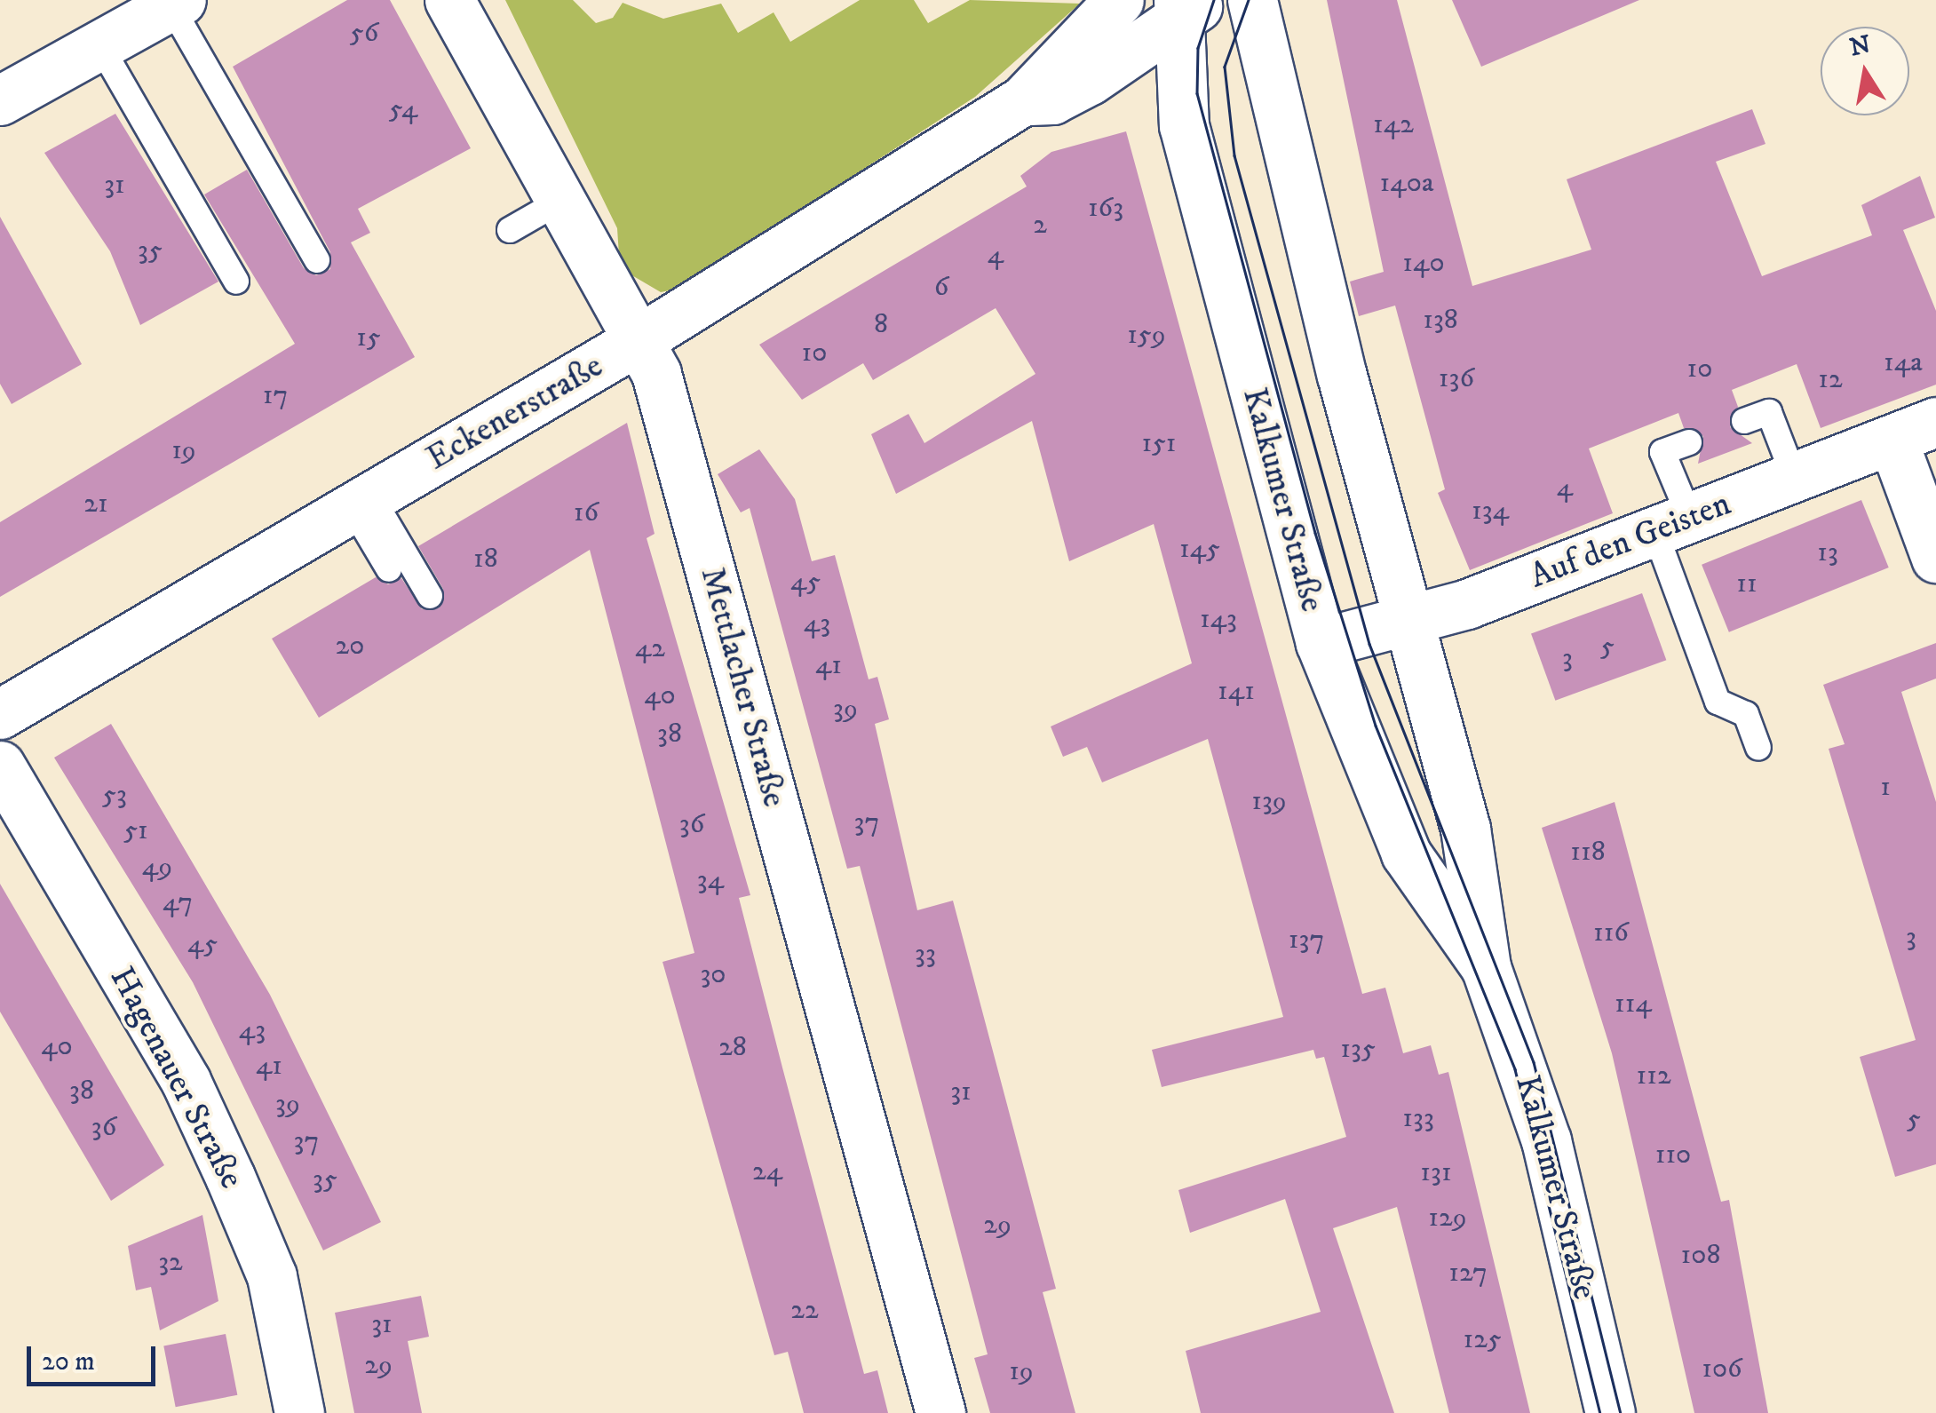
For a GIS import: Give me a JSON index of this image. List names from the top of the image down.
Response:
{
  "streets": {
    "street": [
      "Eckenerstraße",
      "Kalkumer Straße",
      "Auf den Geisten",
      "Mettlacher Straße",
      "Hagenauer Straße"
    ]
  },
  "crossings": [
    ["Eckenerstraße", "Kalkumer Straße"],
    ["Eckenerstraße", "Mettlacher Straße"],
    ["Kalkumer Straße", "Auf den Geisten"]
  ],
  "house_numbers": [
    "56",
    "54",
    "142",
    "140a",
    "31",
    "163",
    "2",
    "35",
    "4",
    "140",
    "6",
    "138",
    "8",
    "159",
    "15",
    "10",
    "14a",
    "10",
    "136",
    "12",
    "17",
    "151",
    "19",
    "4",
    "21",
    "134",
    "16",
    "145",
    "13",
    "18",
    "45",
    "11",
    "143",
    "43",
    "20",
    "5",
    "42",
    "3",
    "41",
    "141",
    "40",
    "39",
    "38",
    "1",
    "53",
    "139",
    "37",
    "36",
    "51",
    "118",
    "49",
    "34",
    "47",
    "116",
    "3",
    "137",
    "45",
    "33",
    "30",
    "114",
    "43",
    "40",
    "28",
    "135",
    "41",
    "112",
    "38",
    "31",
    "39",
    "133",
    "5",
    "36",
    "37",
    "110",
    "24",
    "131",
    "35",
    "129",
    "29",
    "108",
    "32",
    "127",
    "22",
    "31",
    "125",
    "29",
    "106",
    "19"
  ],
  "scale_bar": "20 m",
  "north": "top"
}
